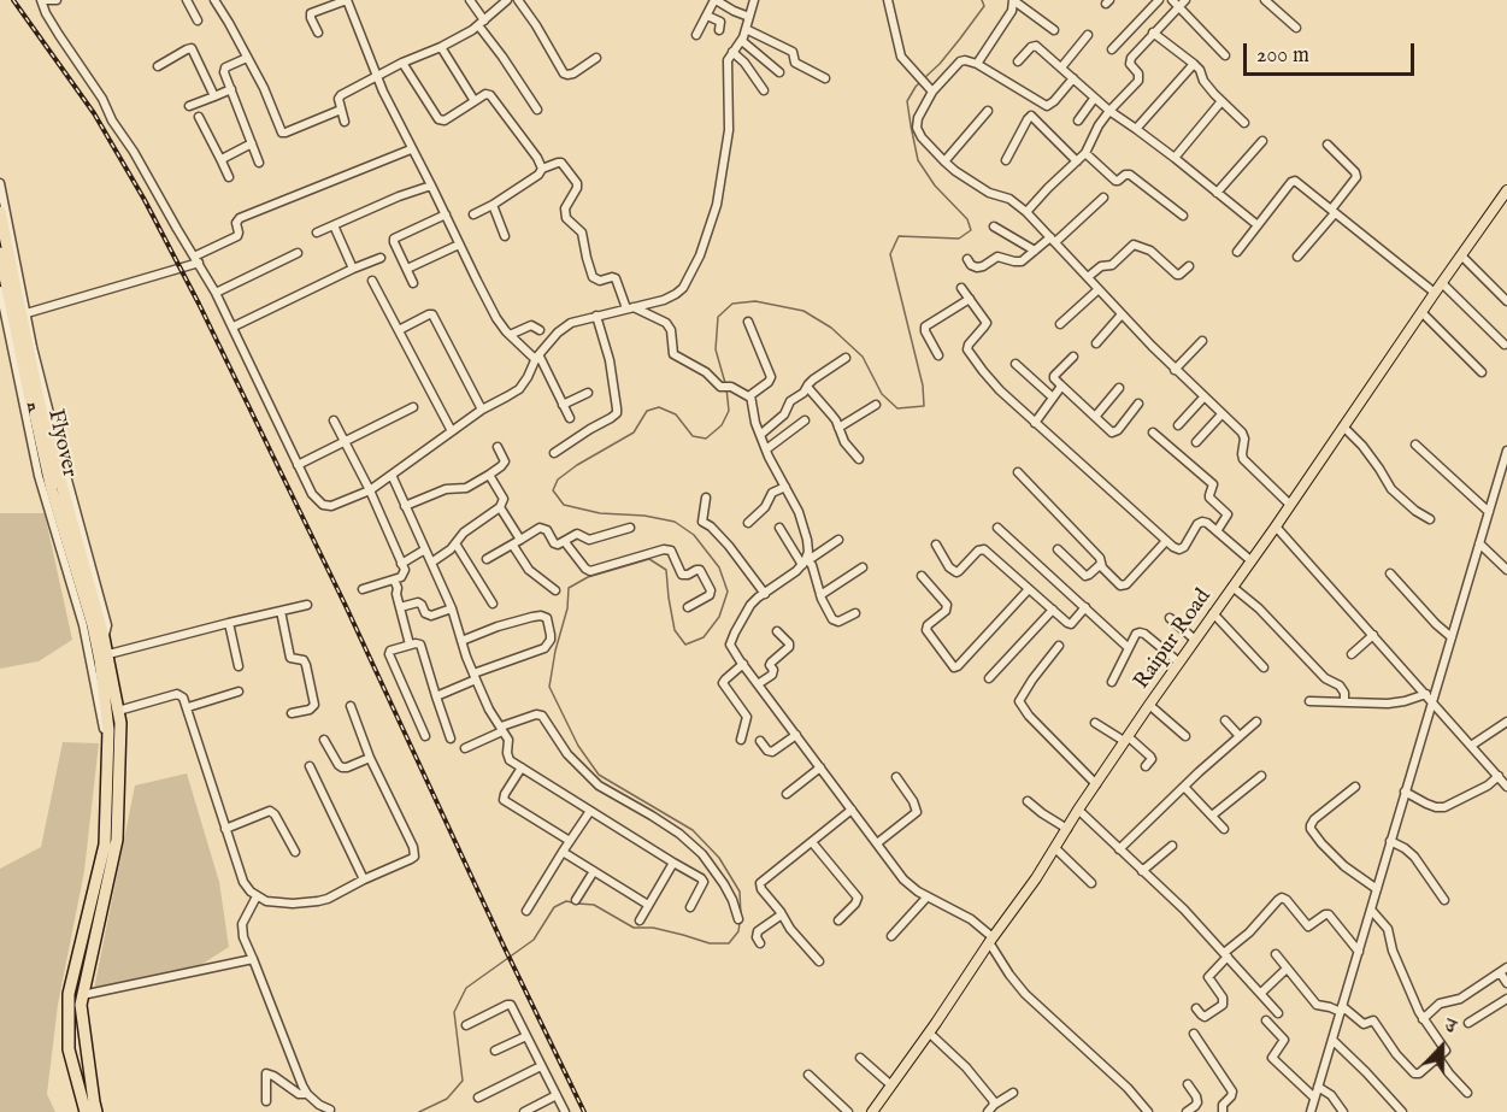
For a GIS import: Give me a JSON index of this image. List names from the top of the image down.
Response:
{
  "streets": {
    "highway": ["Flyover"],
    "main road": ["Raipur Road"]
  },
  "scale_bar": "200 m",
  "north": "top"
}
